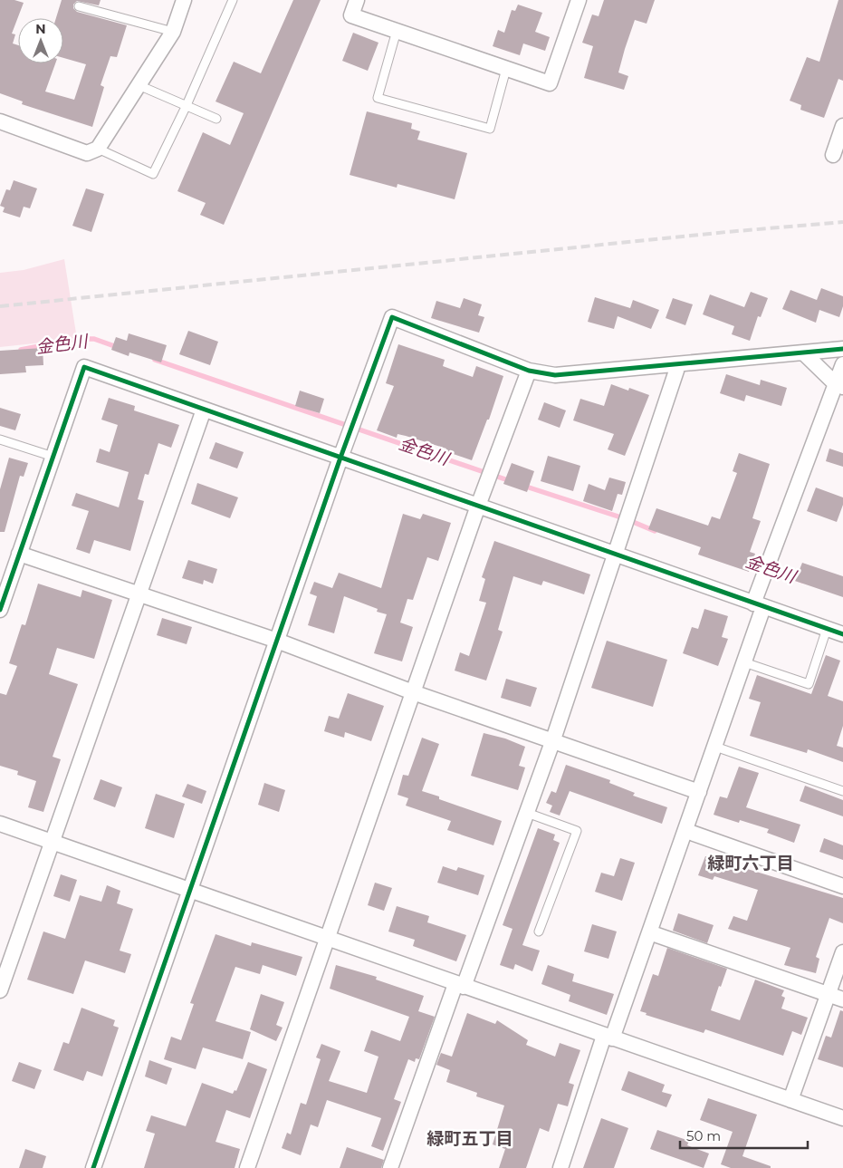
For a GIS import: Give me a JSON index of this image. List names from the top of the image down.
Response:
{
  "districts": ["緑町六丁目", "緑町五丁目"],
  "water": ["金色川"],
  "scale_bar": "50 m",
  "north": "top"
}
